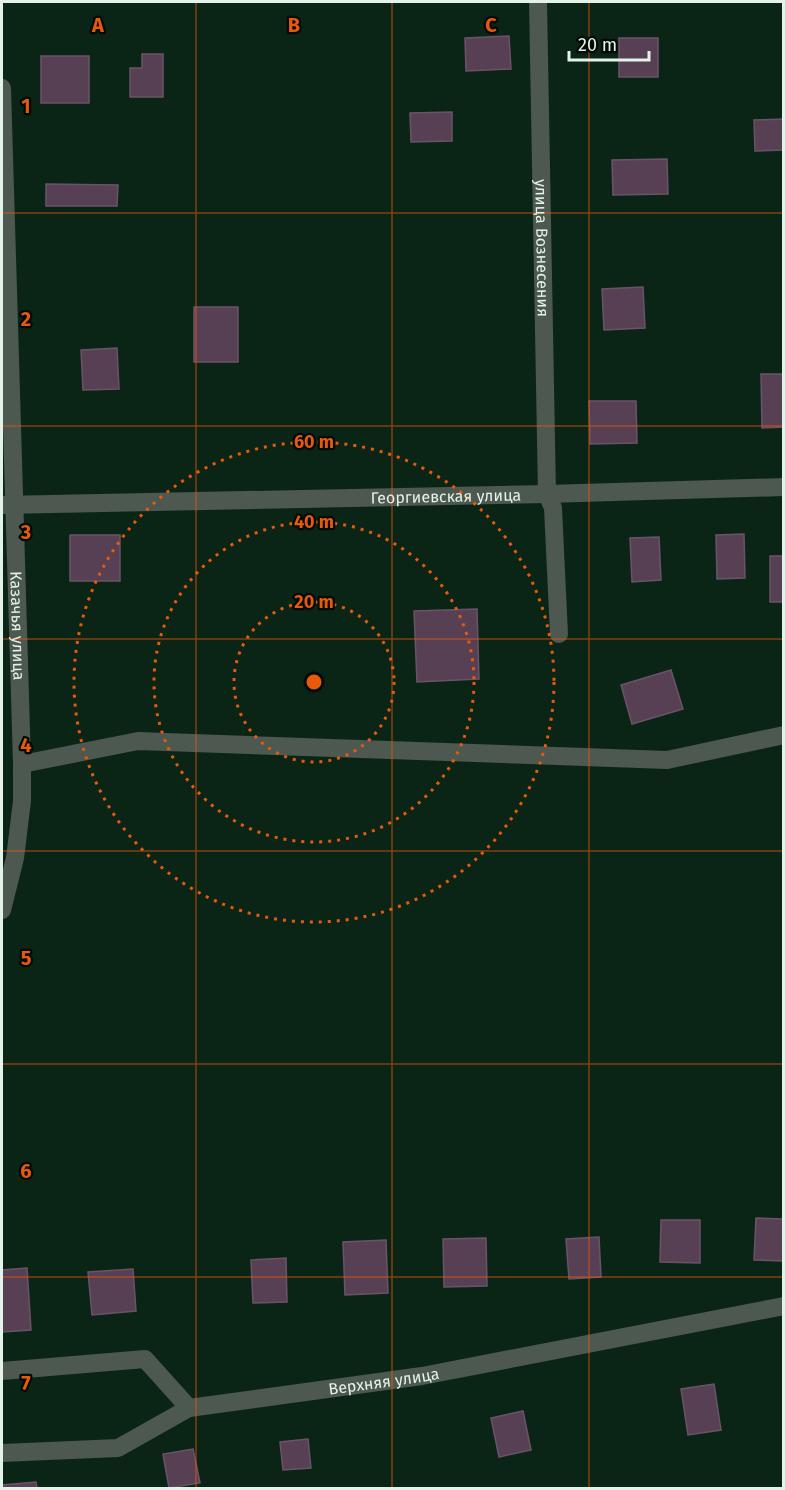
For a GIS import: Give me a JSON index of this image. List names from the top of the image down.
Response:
{
  "streets": {
    "street": [
      "улица Вознесения",
      "Георгиевская улица",
      "Казачья улица",
      "Верхняя улица"
    ]
  },
  "crossings": [
    ["улица Вознесения", "Георгиевская улица"],
    ["Георгиевская улица", "Казачья улица"]
  ],
  "scale_bar": "20 m",
  "grid": {
    "columns": ["A", "B", "C"],
    "rows": [
      "1",
      "2",
      "3",
      "4",
      "5",
      "6",
      "7"
    ]
  },
  "rings": ["60 m", "40 m", "20 m"]
}
